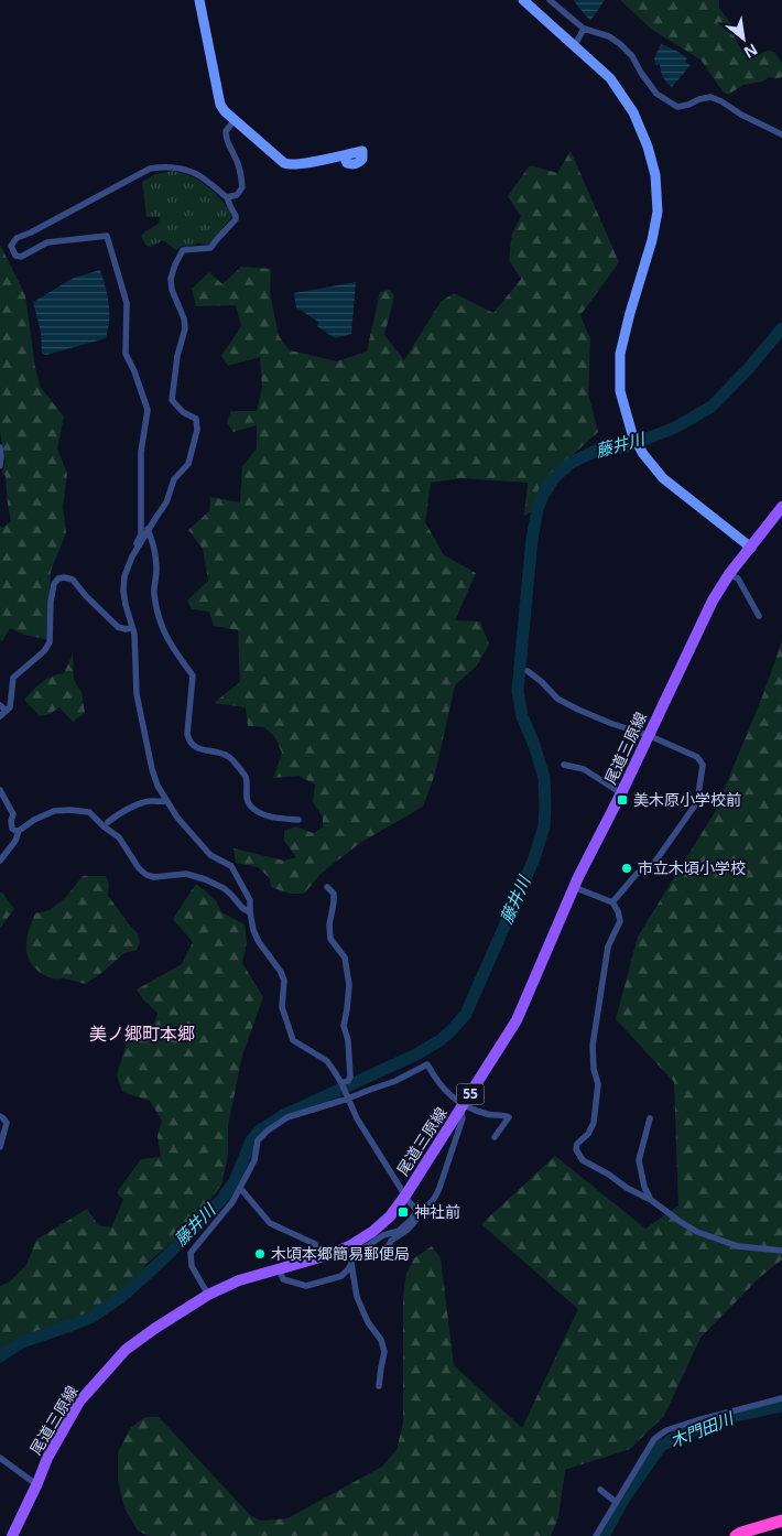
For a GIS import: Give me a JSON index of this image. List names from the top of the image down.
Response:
{
  "streets": {
    "main road": ["尾道三原線", "55"]
  },
  "districts": ["美ノ郷町本郷"],
  "water": ["藤井川", "木門田川"],
  "places": {
    "transit": ["美木原小学校前", "神社前"],
    "other": ["市立木頃小学校", "木頃本郷簡易郵便局"]
  },
  "north": "bottom right"
}
